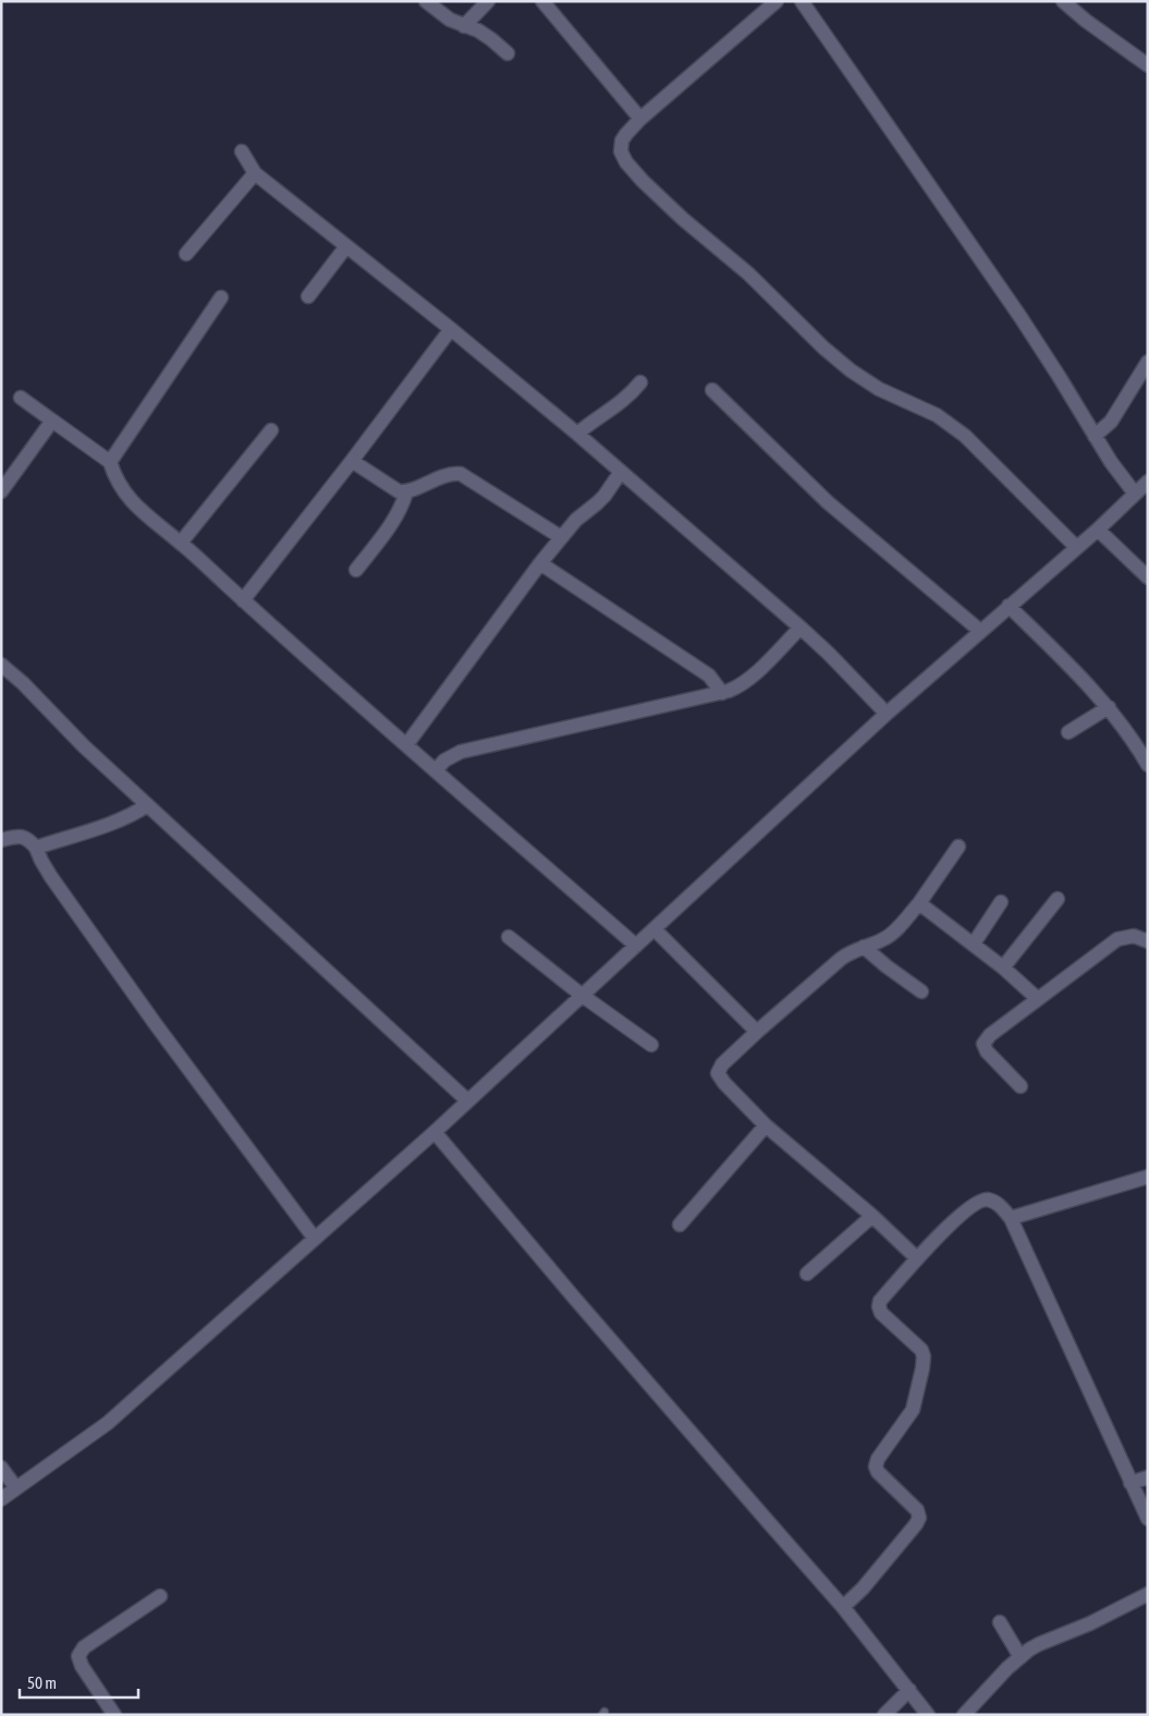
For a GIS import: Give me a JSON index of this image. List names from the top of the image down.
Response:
{
  "scale_bar": "50 m"
}
